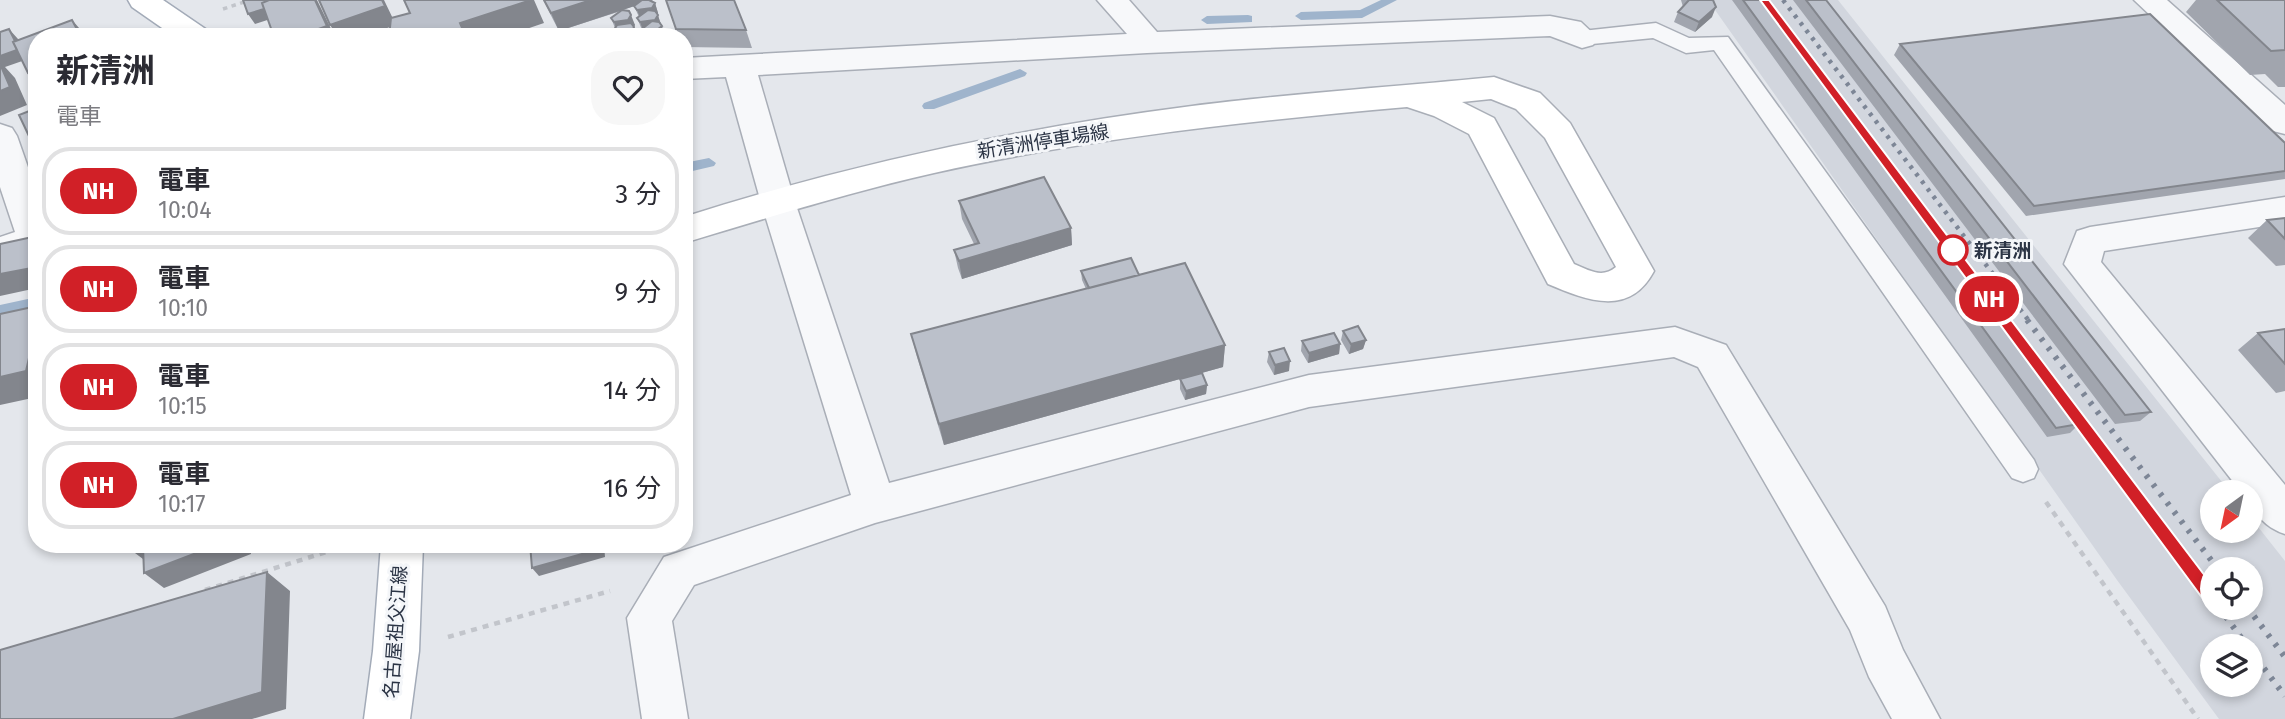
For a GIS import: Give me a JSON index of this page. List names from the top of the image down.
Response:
{
  "streets": {
    "main road": ["新清洲停車場線", "名古屋祖父江線"]
  },
  "places": ["新清洲"],
  "north": "bottom left",
  "page": {
    "on_map": "NH",
    "heading": ["新清洲", "電車"],
    "list": [
      {
        "mark": "NH",
        "name": "電車",
        "note": "10:04",
        "value": "3 分"
      },
      {
        "mark": "NH",
        "name": "電車",
        "note": "10:10",
        "value": "9 分"
      },
      {
        "mark": "NH",
        "name": "電車",
        "note": "10:15",
        "value": "14 分"
      },
      {
        "mark": "NH",
        "name": "電車",
        "note": "10:17",
        "value": "16 分"
      }
    ]
  }
}
